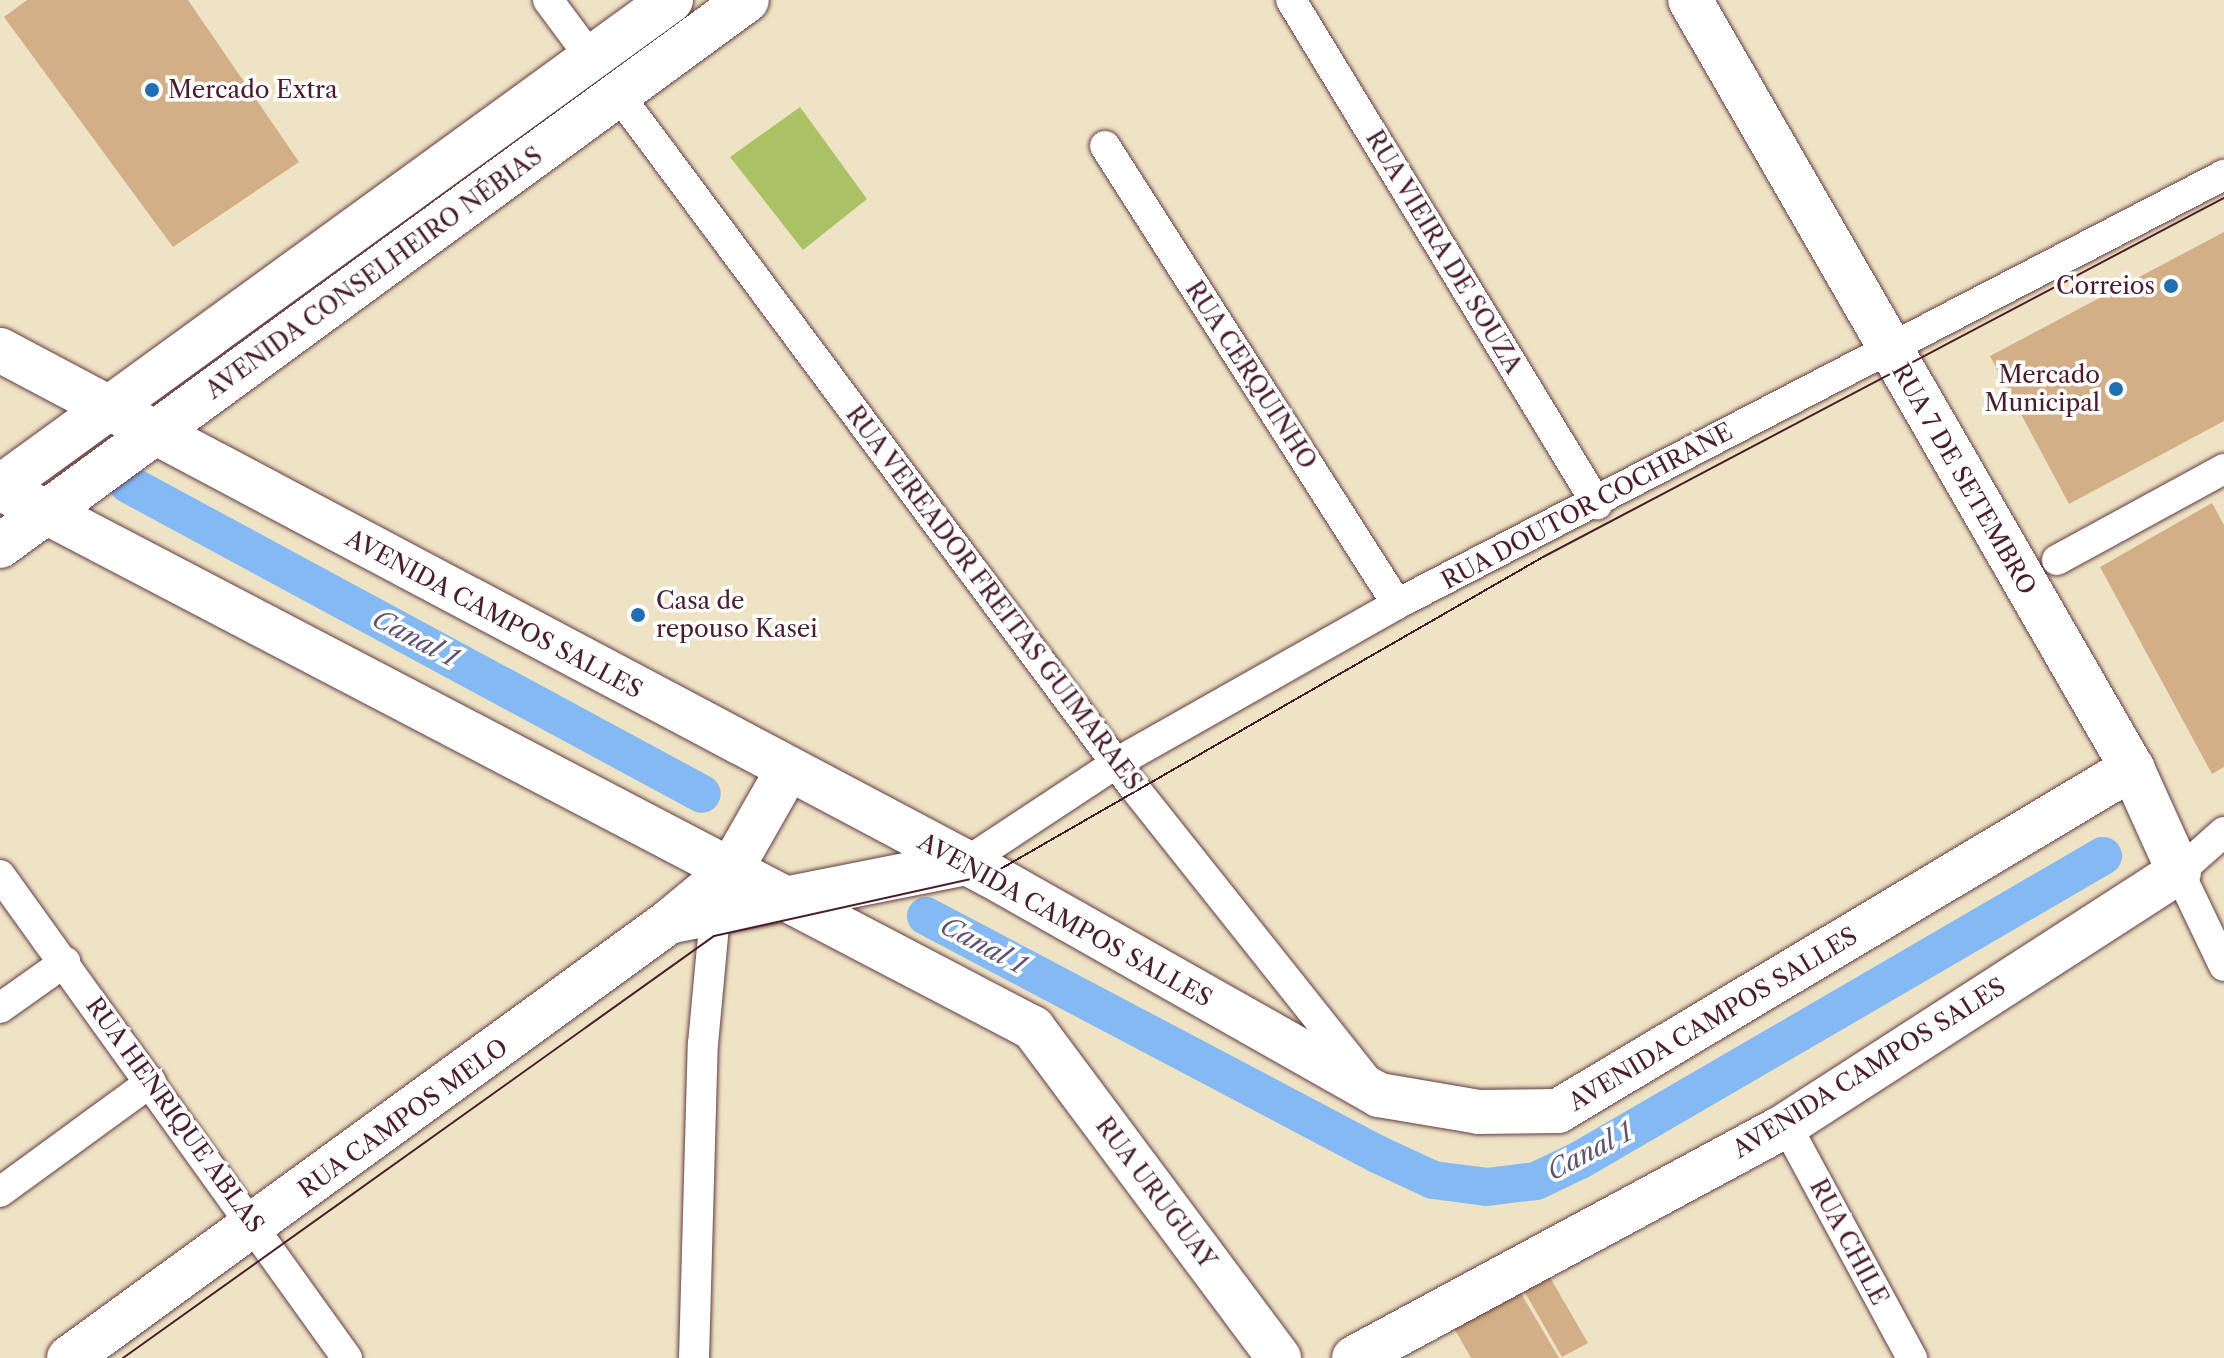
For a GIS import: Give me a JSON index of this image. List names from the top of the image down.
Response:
{
  "streets": {
    "street": [
      "RUA VIEIRA DE SOUZA",
      "AVENIDA CONSELHEIRO NÉBIAS",
      "RUA CERQUINHO",
      "RUA 7 DE SETEMBRO",
      "RUA DOUTOR COCHRANE",
      "RUA VEREADOR FREITAS GUIMARAES",
      "AVENIDA CAMPOS SALLES",
      "AVENIDA CAMPOS SALES",
      "RUA HENRIQUE ABLAS",
      "RUA CAMPOS MELO",
      "RUA URUGUAY",
      "RUA CHILE"
    ]
  },
  "crossings": [
    ["RUA VIEIRA DE SOUZA", "RUA DOUTOR COCHRANE"],
    ["AVENIDA CONSELHEIRO NÉBIAS", "RUA VEREADOR FREITAS GUIMARAES"],
    ["AVENIDA CONSELHEIRO NÉBIAS", "AVENIDA CAMPOS SALLES"],
    ["RUA CERQUINHO", "RUA DOUTOR COCHRANE"],
    ["RUA 7 DE SETEMBRO", "RUA DOUTOR COCHRANE"],
    ["RUA 7 DE SETEMBRO", "AVENIDA CAMPOS SALLES"],
    ["RUA 7 DE SETEMBRO", "AVENIDA CAMPOS SALES"],
    ["RUA DOUTOR COCHRANE", "RUA VEREADOR FREITAS GUIMARAES"],
    ["RUA DOUTOR COCHRANE", "AVENIDA CAMPOS SALLES"],
    ["RUA VEREADOR FREITAS GUIMARAES", "AVENIDA CAMPOS SALLES"],
    ["AVENIDA CAMPOS SALES", "RUA CHILE"],
    ["RUA HENRIQUE ABLAS", "RUA CAMPOS MELO"]
  ],
  "water": ["Canal 1"],
  "places": [
    "Mercado Extra",
    "Correios",
    "Mercado Municipal",
    "Casa de repouso Kasei"
  ]
}
